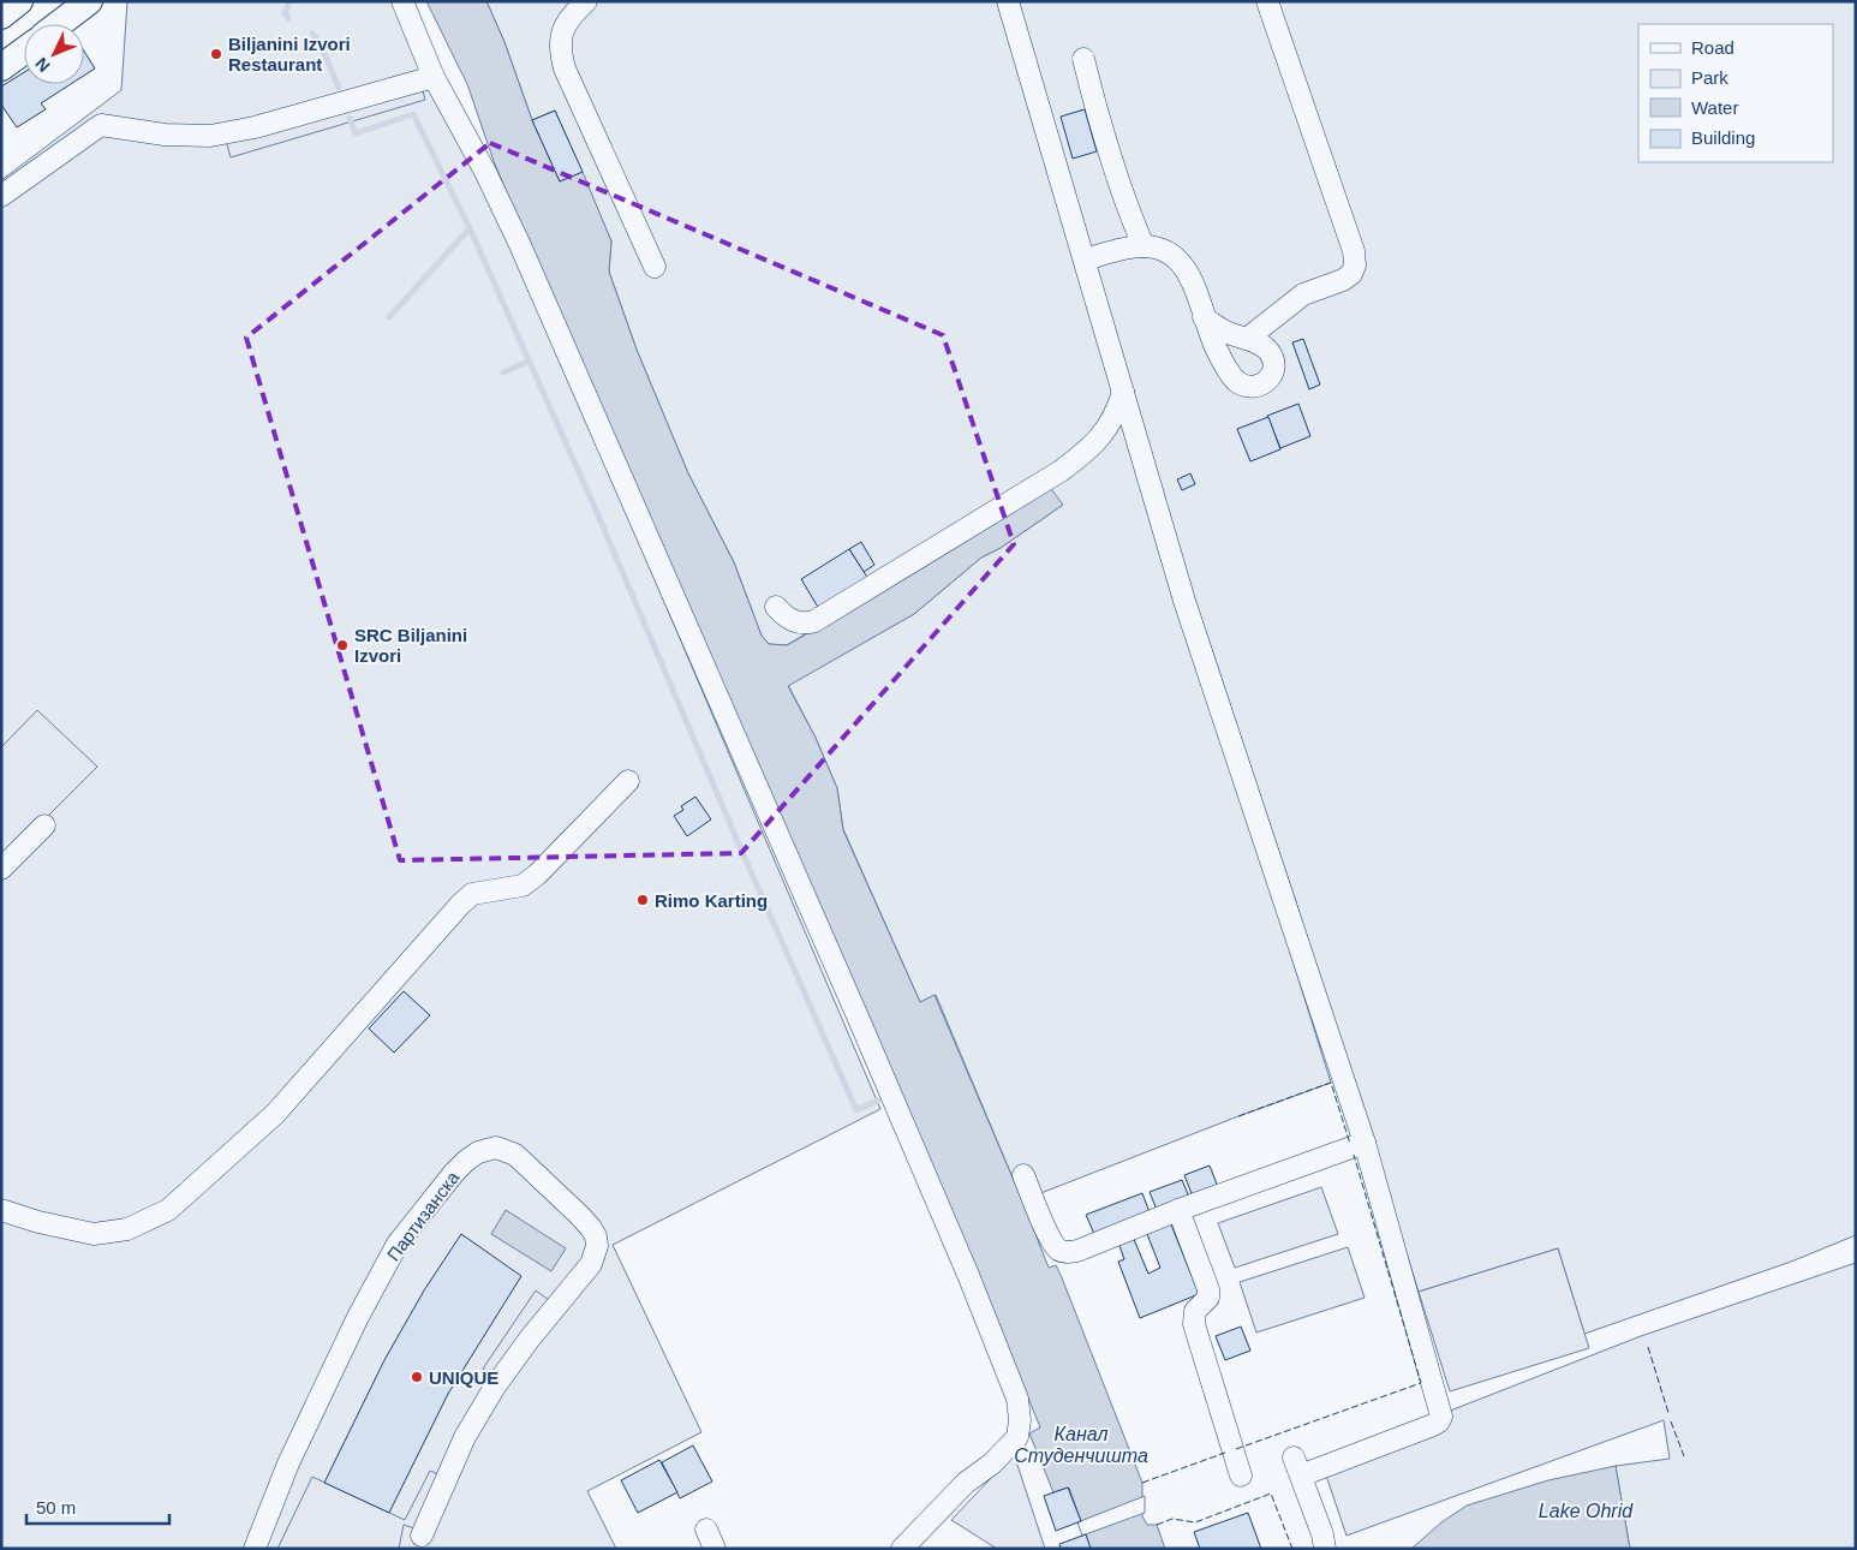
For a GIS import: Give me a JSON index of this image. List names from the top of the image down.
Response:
{
  "streets": {
    "street": ["Партизанска"]
  },
  "water": ["Канал Студенчишта", "Lake Ohrid"],
  "places": [
    "Biljanini Izvori Restaurant",
    "SRC Biljanini Izvori",
    "Rimo Karting",
    "UNIQUE"
  ],
  "legend": [
    "Road",
    "Park",
    "Water",
    "Building"
  ],
  "scale_bar": "50 m",
  "north": "bottom left"
}
